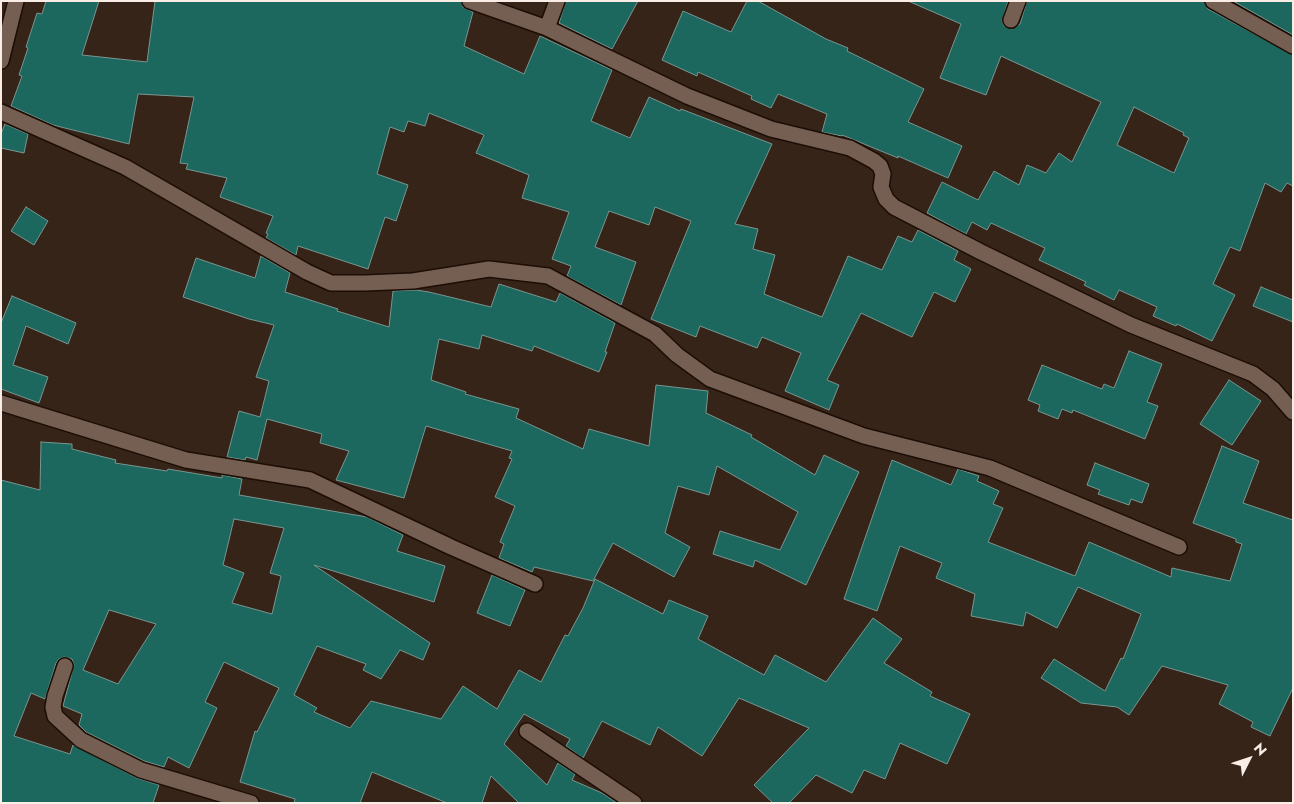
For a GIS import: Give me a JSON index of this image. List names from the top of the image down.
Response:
{
  "north": "top right"
}
